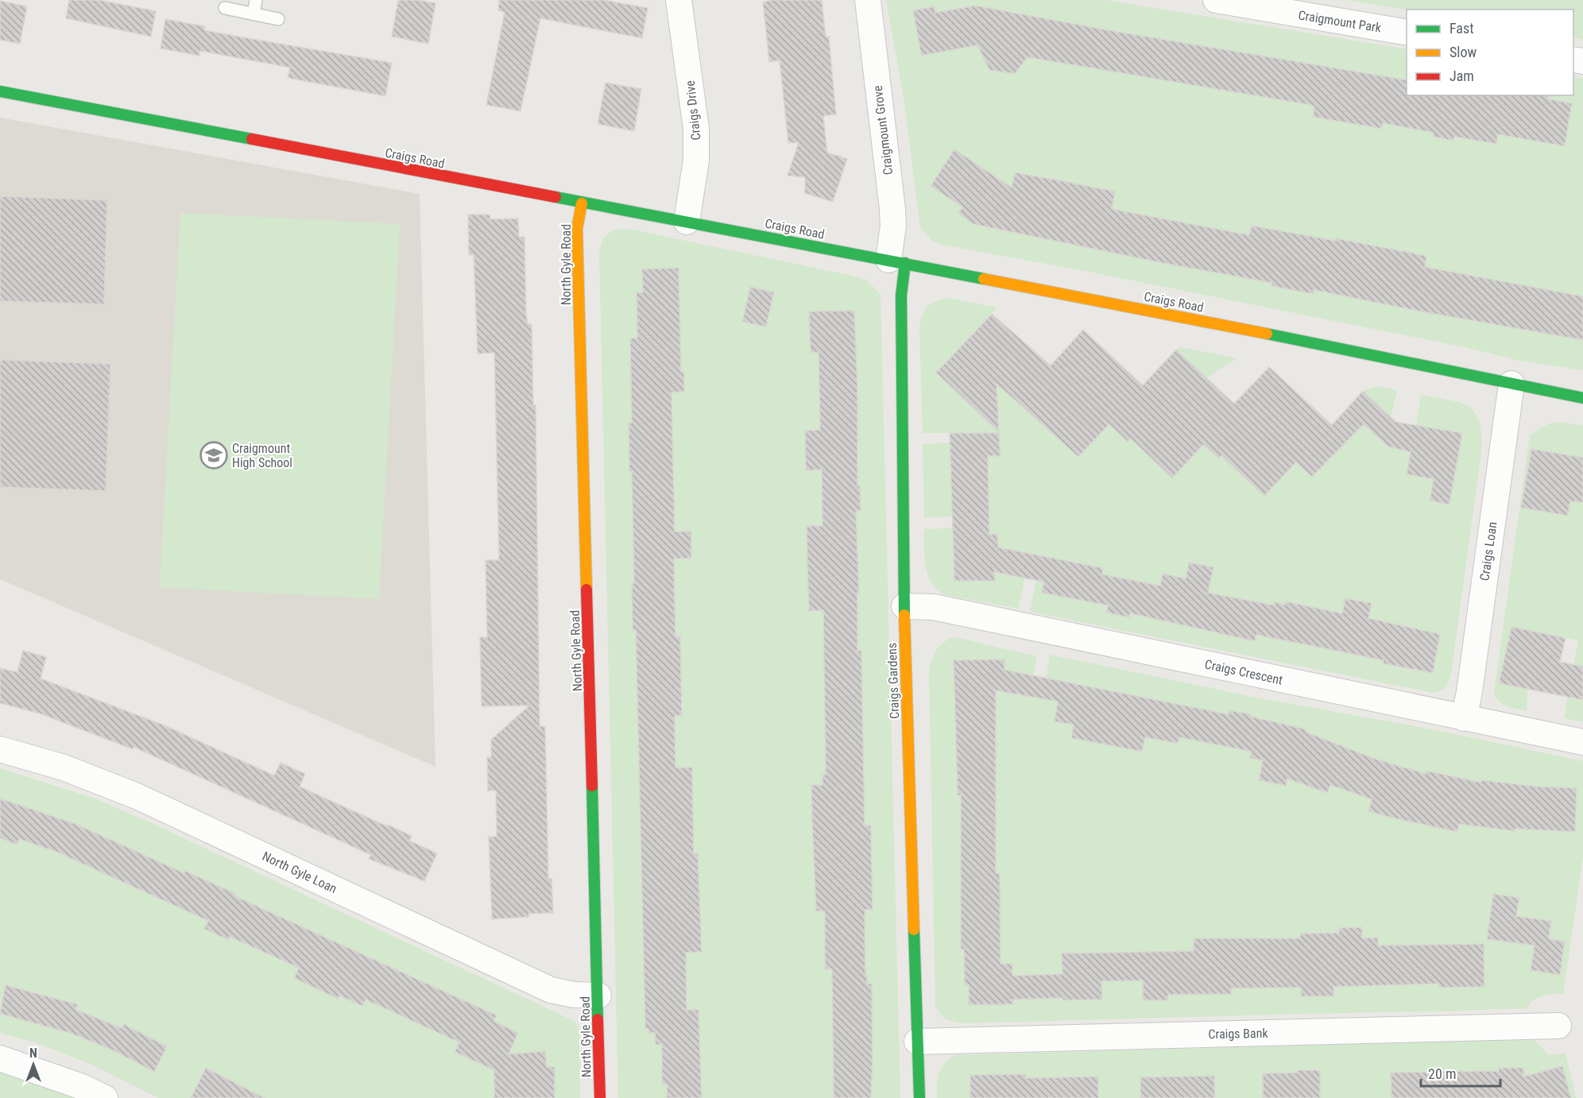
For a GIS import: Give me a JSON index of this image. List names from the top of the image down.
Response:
{
  "streets": {
    "street": [
      "Craigmount Park",
      "Craigs Drive",
      "Craigmount Grove",
      "Craigs Road",
      "North Gyle Road",
      "Craigs Loan",
      "Craigs Crescent",
      "Craigs Gardens",
      "North Gyle Loan",
      "Craigs Bank"
    ]
  },
  "crossings": [
    ["Craigs Drive", "Craigs Road"],
    ["Craigmount Grove", "Craigs Road"],
    ["Craigmount Grove", "Craigs Gardens"],
    ["Craigs Road", "North Gyle Road"],
    ["Craigs Road", "Craigs Loan"],
    ["Craigs Road", "Craigs Gardens"],
    ["North Gyle Road", "North Gyle Loan"],
    ["Craigs Loan", "Craigs Crescent"],
    ["Craigs Crescent", "Craigs Gardens"],
    ["Craigs Gardens", "Craigs Bank"]
  ],
  "places": {
    "school or university": ["Craigmount High School"]
  },
  "legend": ["Fast", "Slow", "Jam"],
  "scale_bar": "20 m",
  "north": "top"
}
